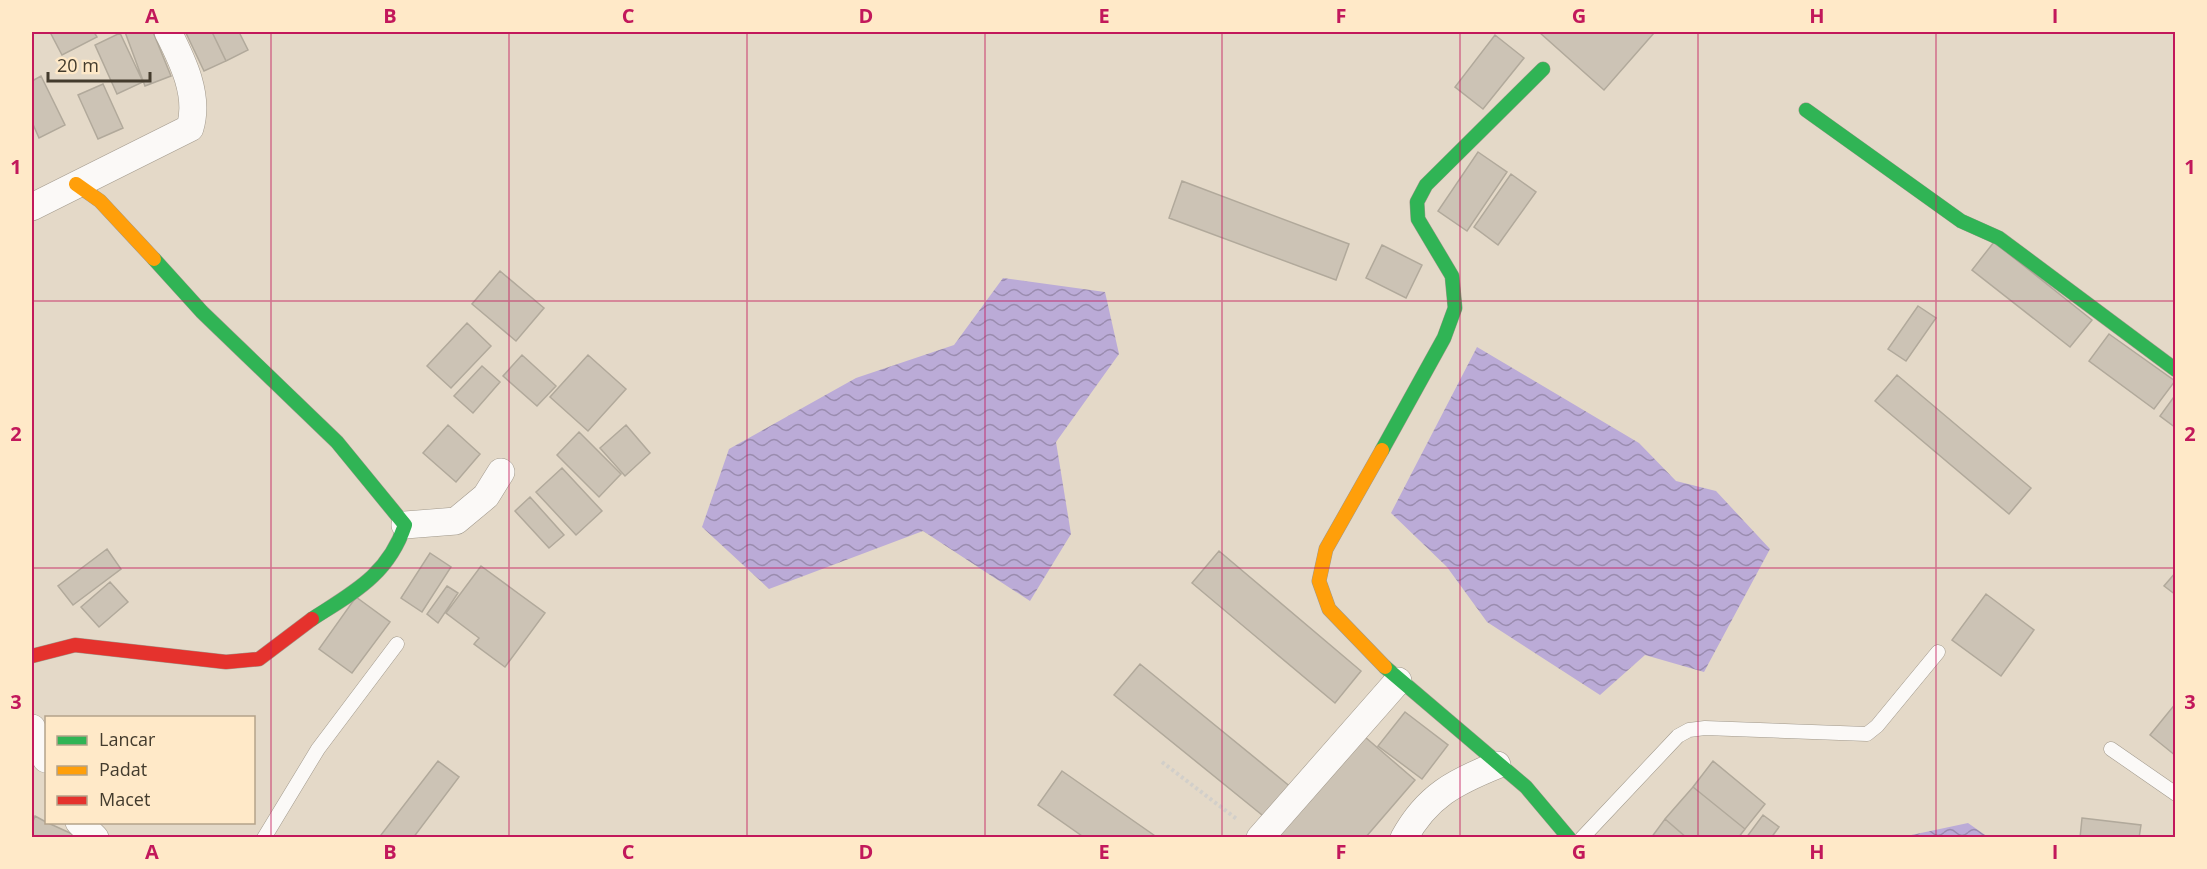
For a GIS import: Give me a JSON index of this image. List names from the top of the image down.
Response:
{
  "legend": ["Lancar", "Padat", "Macet"],
  "scale_bar": "20 m",
  "grid": {
    "columns": [
      "A",
      "B",
      "C",
      "D",
      "E",
      "F",
      "G",
      "H",
      "I"
    ],
    "rows": ["1", "2", "3"]
  }
}
